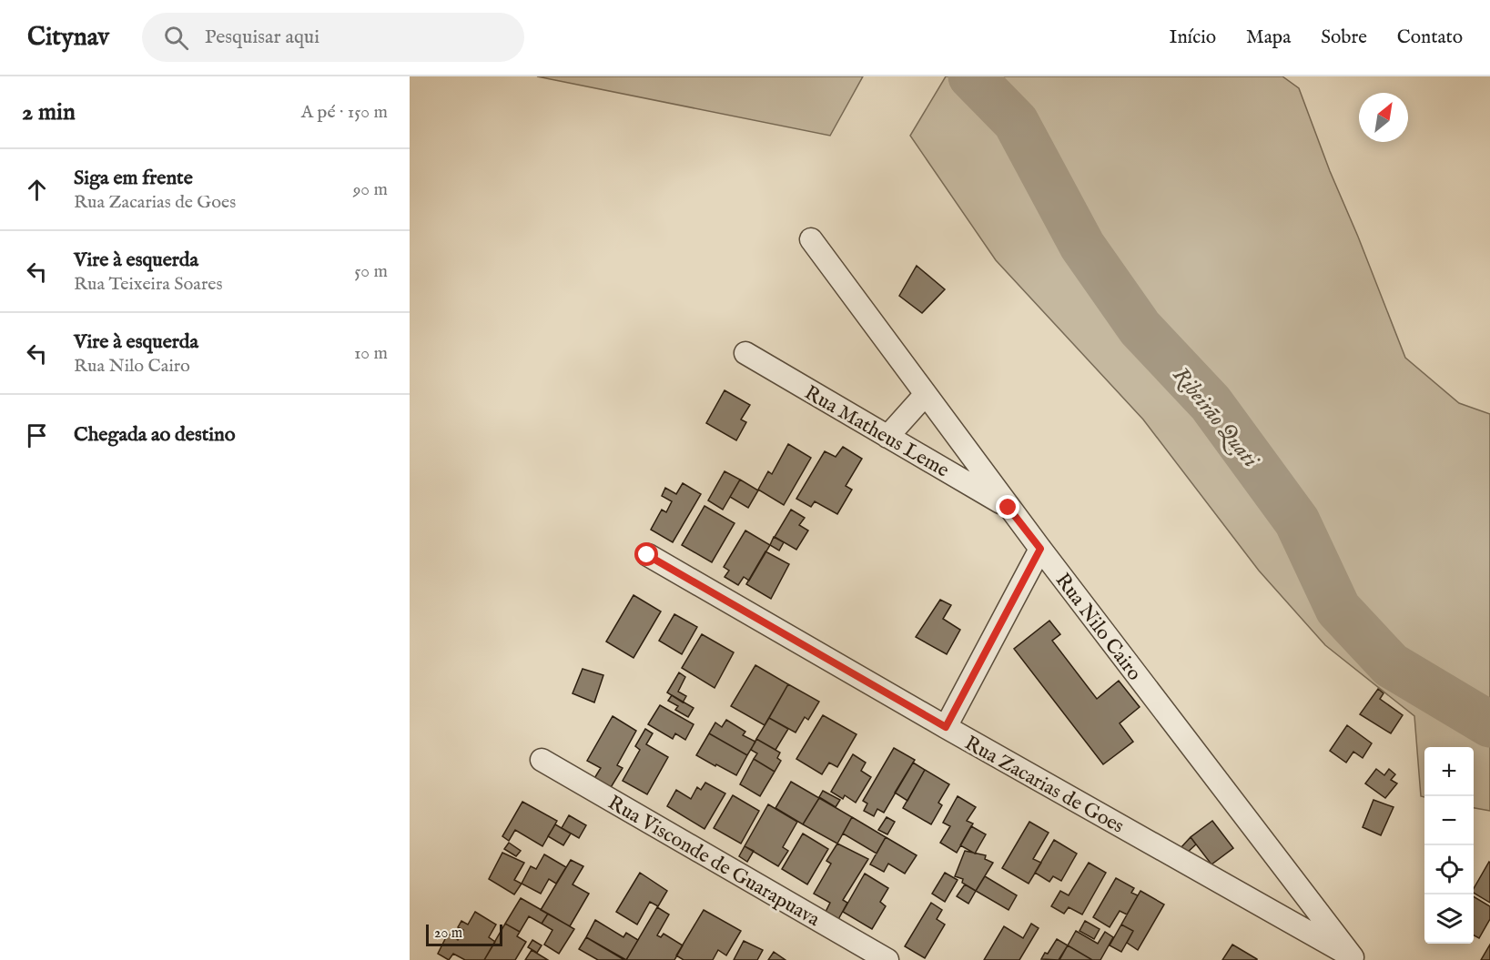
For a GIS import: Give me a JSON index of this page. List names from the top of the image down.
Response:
{
  "streets": {
    "street": [
      "Rua Matheus Leme",
      "Rua Nilo Cairo",
      "Rua Zacarias de Goes",
      "Rua Visconde de Guarapuava"
    ]
  },
  "crossings": [
    ["Rua Matheus Leme", "Rua Nilo Cairo"],
    ["Rua Nilo Cairo", "Rua Zacarias de Goes"]
  ],
  "water": ["Ribeirão Quati"],
  "scale_bar": "20 m",
  "north": "top right",
  "page": {
    "header": "Citynav",
    "search": "Pesquisar aqui",
    "nav": [
      "Início",
      "Mapa",
      "Sobre",
      "Contato"
    ],
    "heading": ["2 min", "A pé · 150 m"],
    "list": [
      ["Siga em frente", "Rua Zacarias de Goes", "90 m"],
      ["Vire à esquerda", "Rua Teixeira Soares", "50 m"],
      ["Vire à esquerda", "Rua Nilo Cairo", "10 m"],
      "Chegada ao destino"
    ],
    "map_buttons": ["+", "−"],
    "scale": "20 m"
  }
}
